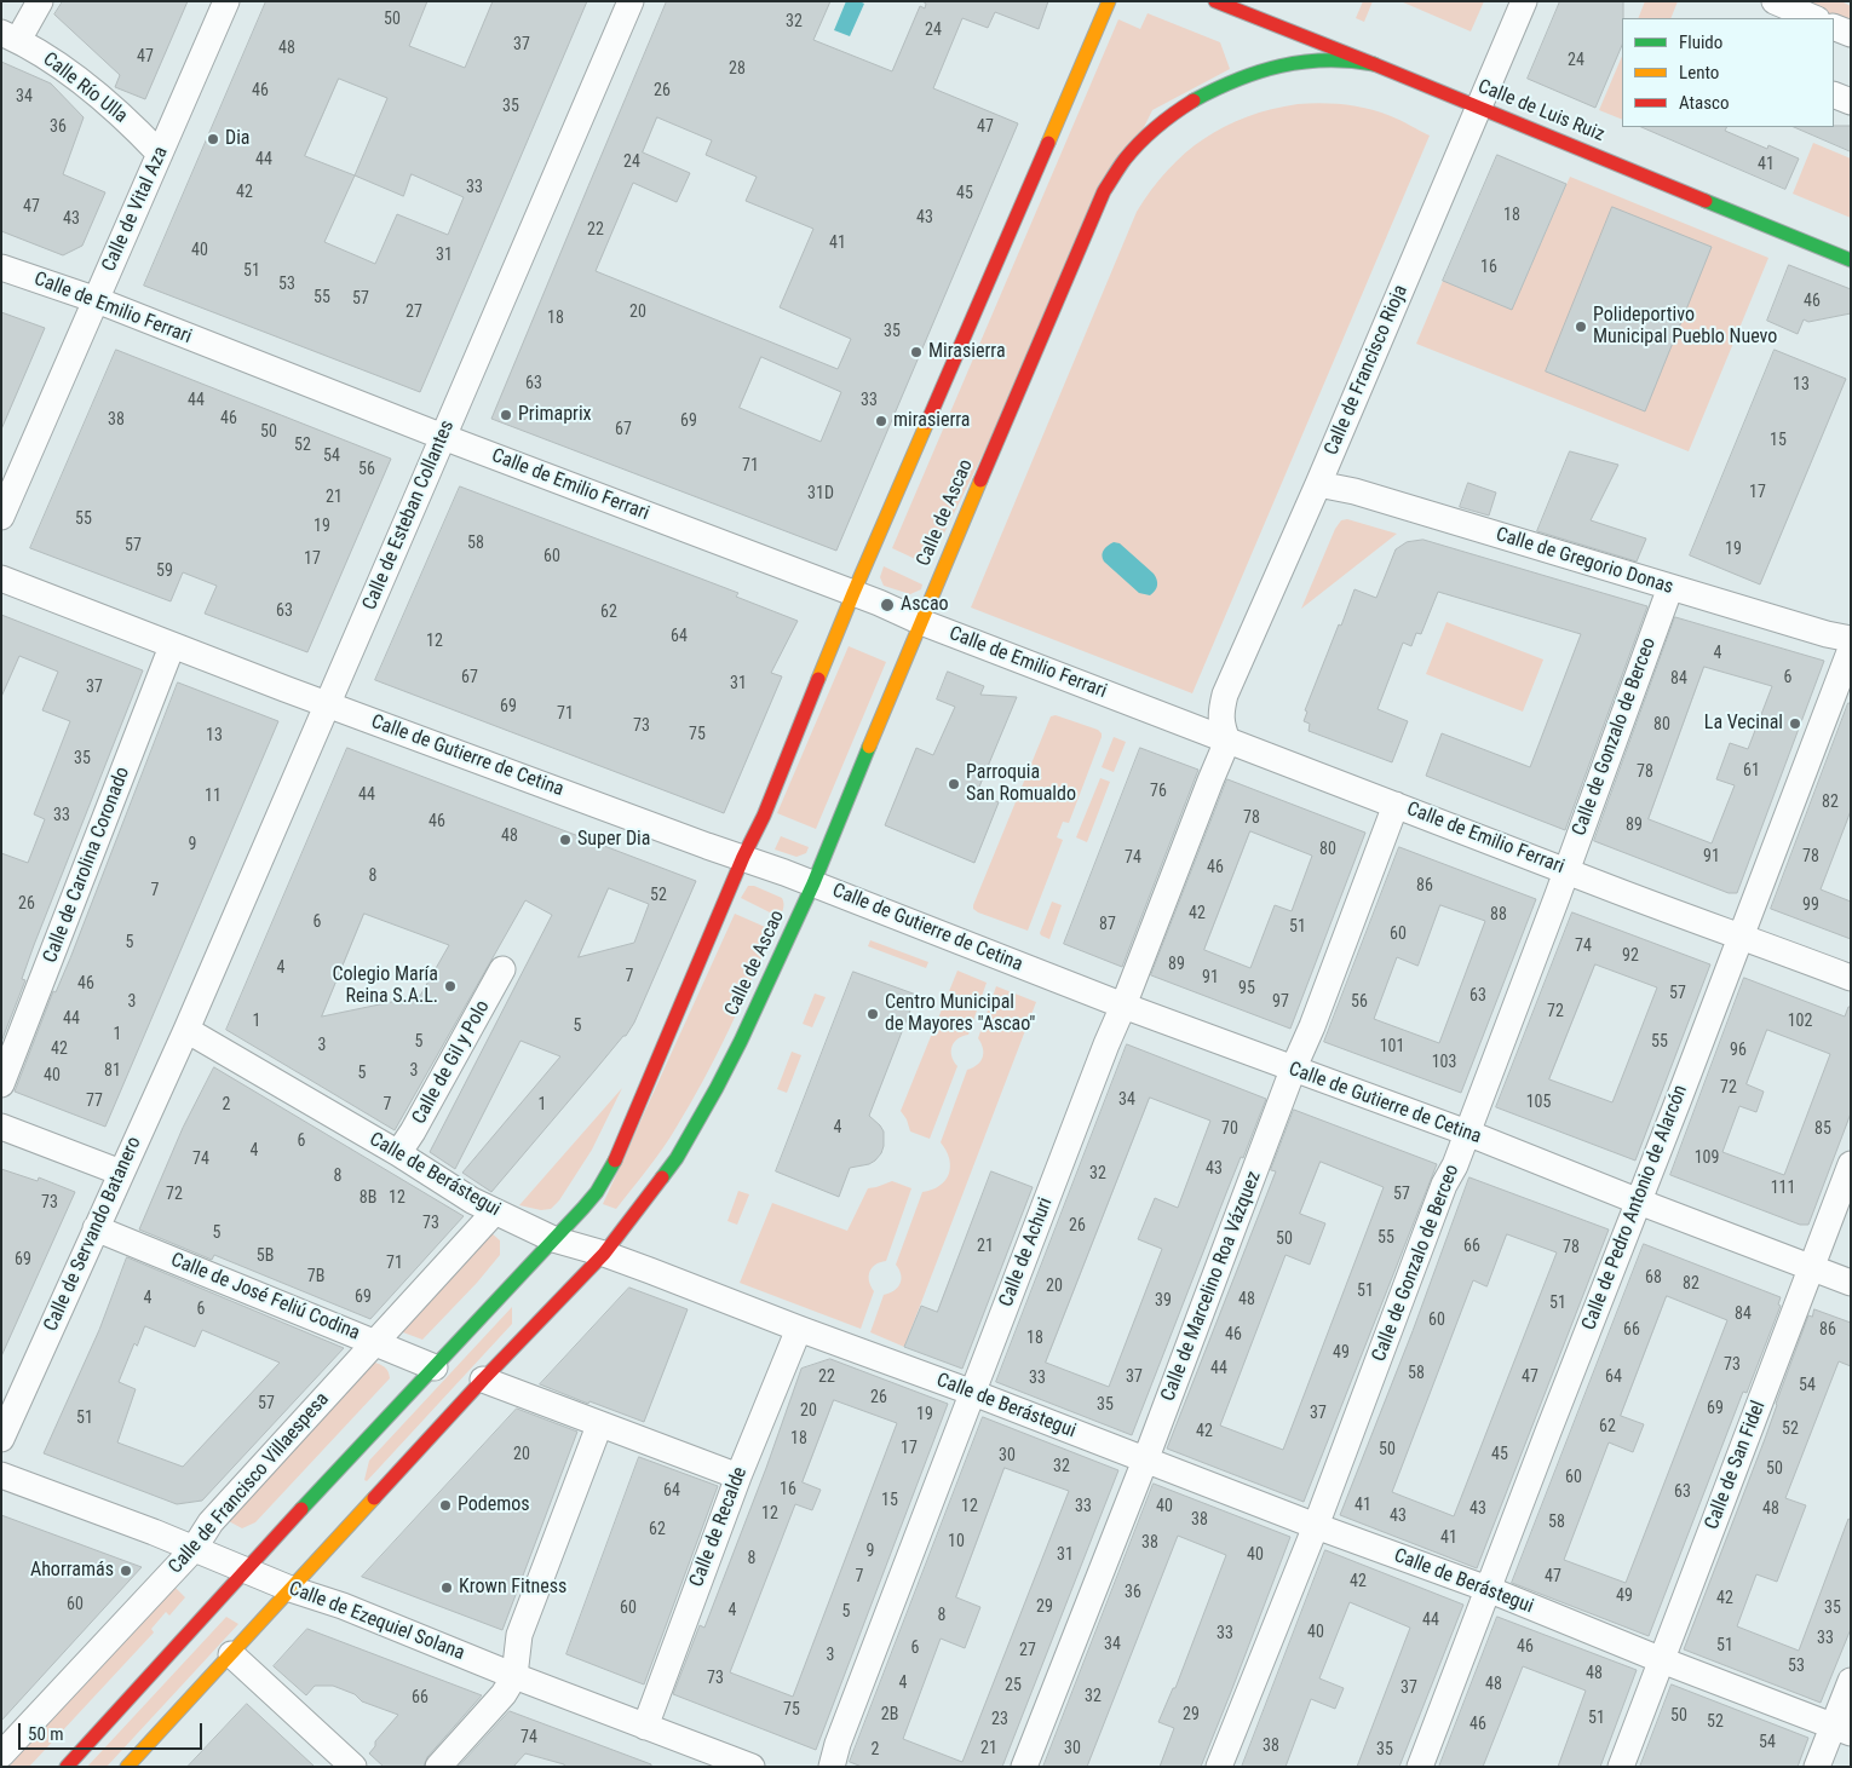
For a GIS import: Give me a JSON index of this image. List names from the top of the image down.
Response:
{
  "streets": {
    "street": [
      "Calle Río Ulla",
      "Calle de Luis Ruiz",
      "Calle de Vital Aza",
      "Calle de Emilio Ferrari",
      "Calle de Francisco Rioja",
      "Calle de Ascao",
      "Calle de Esteban Collantes",
      "Calle de Gregorio Donas",
      "Calle de Gonzalo de Berceo",
      "Calle de Gutierre de Cetina",
      "Calle de Carolina Coronado",
      "Calle de Gil y Polo",
      "Calle de Berástegui",
      "Calle de Pedro Antonio de Alarcón",
      "Calle de Servando Batanero",
      "Calle de Achuri",
      "Calle de Marcelino Roa Vázquez",
      "Calle de José Feliú Codina",
      "Calle de San Fidel",
      "Calle de Francisco Villaespesa",
      "Calle de Recalde",
      "Calle de Ezequiel Solana"
    ]
  },
  "crossings": [
    ["Calle Río Ulla", "Calle de Vital Aza"],
    ["Calle de Luis Ruiz", "Calle de Francisco Rioja"],
    ["Calle de Luis Ruiz", "Calle de Ascao"],
    ["Calle de Vital Aza", "Calle de Emilio Ferrari"],
    ["Calle de Emilio Ferrari", "Calle de Francisco Rioja"],
    ["Calle de Emilio Ferrari", "Calle de Ascao"],
    ["Calle de Emilio Ferrari", "Calle de Esteban Collantes"],
    ["Calle de Emilio Ferrari", "Calle de Gonzalo de Berceo"],
    ["Calle de Emilio Ferrari", "Calle de Pedro Antonio de Alarcón"],
    ["Calle de Emilio Ferrari", "Calle de Achuri"],
    ["Calle de Emilio Ferrari", "Calle de Marcelino Roa Vázquez"],
    ["Calle de Francisco Rioja", "Calle de Gregorio Donas"],
    ["Calle de Francisco Rioja", "Calle de Achuri"],
    ["Calle de Ascao", "Calle de Gutierre de Cetina"],
    ["Calle de Ascao", "Calle de Berástegui"],
    ["Calle de Esteban Collantes", "Calle de Gutierre de Cetina"],
    ["Calle de Esteban Collantes", "Calle de Berástegui"],
    ["Calle de Esteban Collantes", "Calle de Servando Batanero"],
    ["Calle de Gregorio Donas", "Calle de Gonzalo de Berceo"],
    ["Calle de Gonzalo de Berceo", "Calle de Gutierre de Cetina"],
    ["Calle de Gonzalo de Berceo", "Calle de Berástegui"],
    ["Calle de Gutierre de Cetina", "Calle de Carolina Coronado"],
    ["Calle de Gutierre de Cetina", "Calle de Pedro Antonio de Alarcón"],
    ["Calle de Gutierre de Cetina", "Calle de Achuri"],
    ["Calle de Gutierre de Cetina", "Calle de Marcelino Roa Vázquez"],
    ["Calle de Gutierre de Cetina", "Calle de San Fidel"],
    ["Calle de Gil y Polo", "Calle de Berástegui"],
    ["Calle de Berástegui", "Calle de Pedro Antonio de Alarcón"],
    ["Calle de Berástegui", "Calle de Servando Batanero"],
    ["Calle de Berástegui", "Calle de Achuri"],
    ["Calle de Berástegui", "Calle de Marcelino Roa Vázquez"],
    ["Calle de Berástegui", "Calle de San Fidel"],
    ["Calle de Berástegui", "Calle de Francisco Villaespesa"],
    ["Calle de Berástegui", "Calle de Recalde"],
    ["Calle de Servando Batanero", "Calle de José Feliú Codina"],
    ["Calle de José Feliú Codina", "Calle de Francisco Villaespesa"],
    ["Calle de Francisco Villaespesa", "Calle de Ezequiel Solana"],
    ["Calle de Recalde", "Calle de Ezequiel Solana"]
  ],
  "places": [
    "Dia",
    "Polideportivo Municipal Pueblo Nuevo",
    "Mirasierra",
    "Primaprix",
    "mirasierra",
    "Ascao",
    "La Vecinal",
    "Parroquia San Romualdo",
    "Super Dia",
    "Colegio María Reina S.A.L.",
    "Centro Municipal de Mayores \"Ascao\"",
    "Podemos",
    "Ahorramás",
    "Krown Fitness"
  ],
  "house_numbers": [
    "50",
    "32",
    "24",
    "37",
    "48",
    "47",
    "24",
    "28",
    "46",
    "26",
    "34",
    "35",
    "36",
    "47",
    "44",
    "24",
    "41",
    "33",
    "42",
    "45",
    "47",
    "18",
    "43",
    "43",
    "22",
    "41",
    "40",
    "31",
    "16",
    "51",
    "53",
    "55",
    "57",
    "46",
    "27",
    "20",
    "18",
    "35",
    "63",
    "13",
    "44",
    "33",
    "46",
    "38",
    "69",
    "67",
    "50",
    "15",
    "52",
    "54",
    "71",
    "56",
    "17",
    "31D",
    "21",
    "55",
    "19",
    "58",
    "57",
    "19",
    "60",
    "17",
    "59",
    "63",
    "62",
    "64",
    "12",
    "4",
    "67",
    "6",
    "84",
    "31",
    "37",
    "69",
    "71",
    "80",
    "73",
    "75",
    "13",
    "35",
    "61",
    "78",
    "76",
    "44",
    "11",
    "82",
    "33",
    "78",
    "46",
    "89",
    "48",
    "9",
    "80",
    "91",
    "78",
    "74",
    "46",
    "8",
    "86",
    "7",
    "52",
    "26",
    "99",
    "42",
    "88",
    "6",
    "87",
    "51",
    "60",
    "5",
    "74",
    "92",
    "89",
    "4",
    "7",
    "91",
    "46",
    "95",
    "57",
    "63",
    "3",
    "97",
    "56",
    "72",
    "44",
    "1",
    "102",
    "5",
    "1",
    "5",
    "55",
    "3",
    "101",
    "42",
    "96",
    "103",
    "81",
    "3",
    "5",
    "40",
    "72",
    "34",
    "77",
    "105",
    "2",
    "7",
    "1",
    "4",
    "70",
    "85",
    "6",
    "4",
    "109",
    "74",
    "43",
    "32",
    "8",
    "111",
    "72",
    "57",
    "8B",
    "12",
    "73",
    "73",
    "26",
    "5",
    "55",
    "50",
    "21",
    "66",
    "78",
    "5B",
    "69",
    "71",
    "7B",
    "68",
    "82",
    "20",
    "51",
    "69",
    "4",
    "48",
    "39",
    "51",
    "6",
    "84",
    "60",
    "66",
    "86",
    "46",
    "18",
    "49",
    "73",
    "44",
    "58",
    "22",
    "37",
    "47",
    "64",
    "33",
    "54",
    "26",
    "57",
    "35",
    "69",
    "20",
    "37",
    "19",
    "51",
    "62",
    "52",
    "42",
    "18",
    "17",
    "50",
    "20",
    "45",
    "30",
    "32",
    "50",
    "60",
    "16",
    "64",
    "63",
    "15",
    "41",
    "12",
    "33",
    "40",
    "43",
    "48",
    "12",
    "43",
    "38",
    "58",
    "62",
    "41",
    "10",
    "38",
    "9",
    "31",
    "40",
    "8",
    "7",
    "47",
    "42",
    "36",
    "49",
    "42",
    "60",
    "29",
    "60",
    "35",
    "4",
    "5",
    "8",
    "44",
    "40",
    "33",
    "33",
    "34",
    "51",
    "46",
    "6",
    "27",
    "3",
    "53",
    "48",
    "73",
    "4",
    "48",
    "25",
    "37",
    "32",
    "66",
    "75",
    "2B",
    "29",
    "50",
    "51",
    "23",
    "52",
    "46",
    "74",
    "54",
    "38",
    "21",
    "30",
    "2",
    "35"
  ],
  "legend": ["Fluido", "Lento", "Atasco"],
  "scale_bar": "50 m"
}
